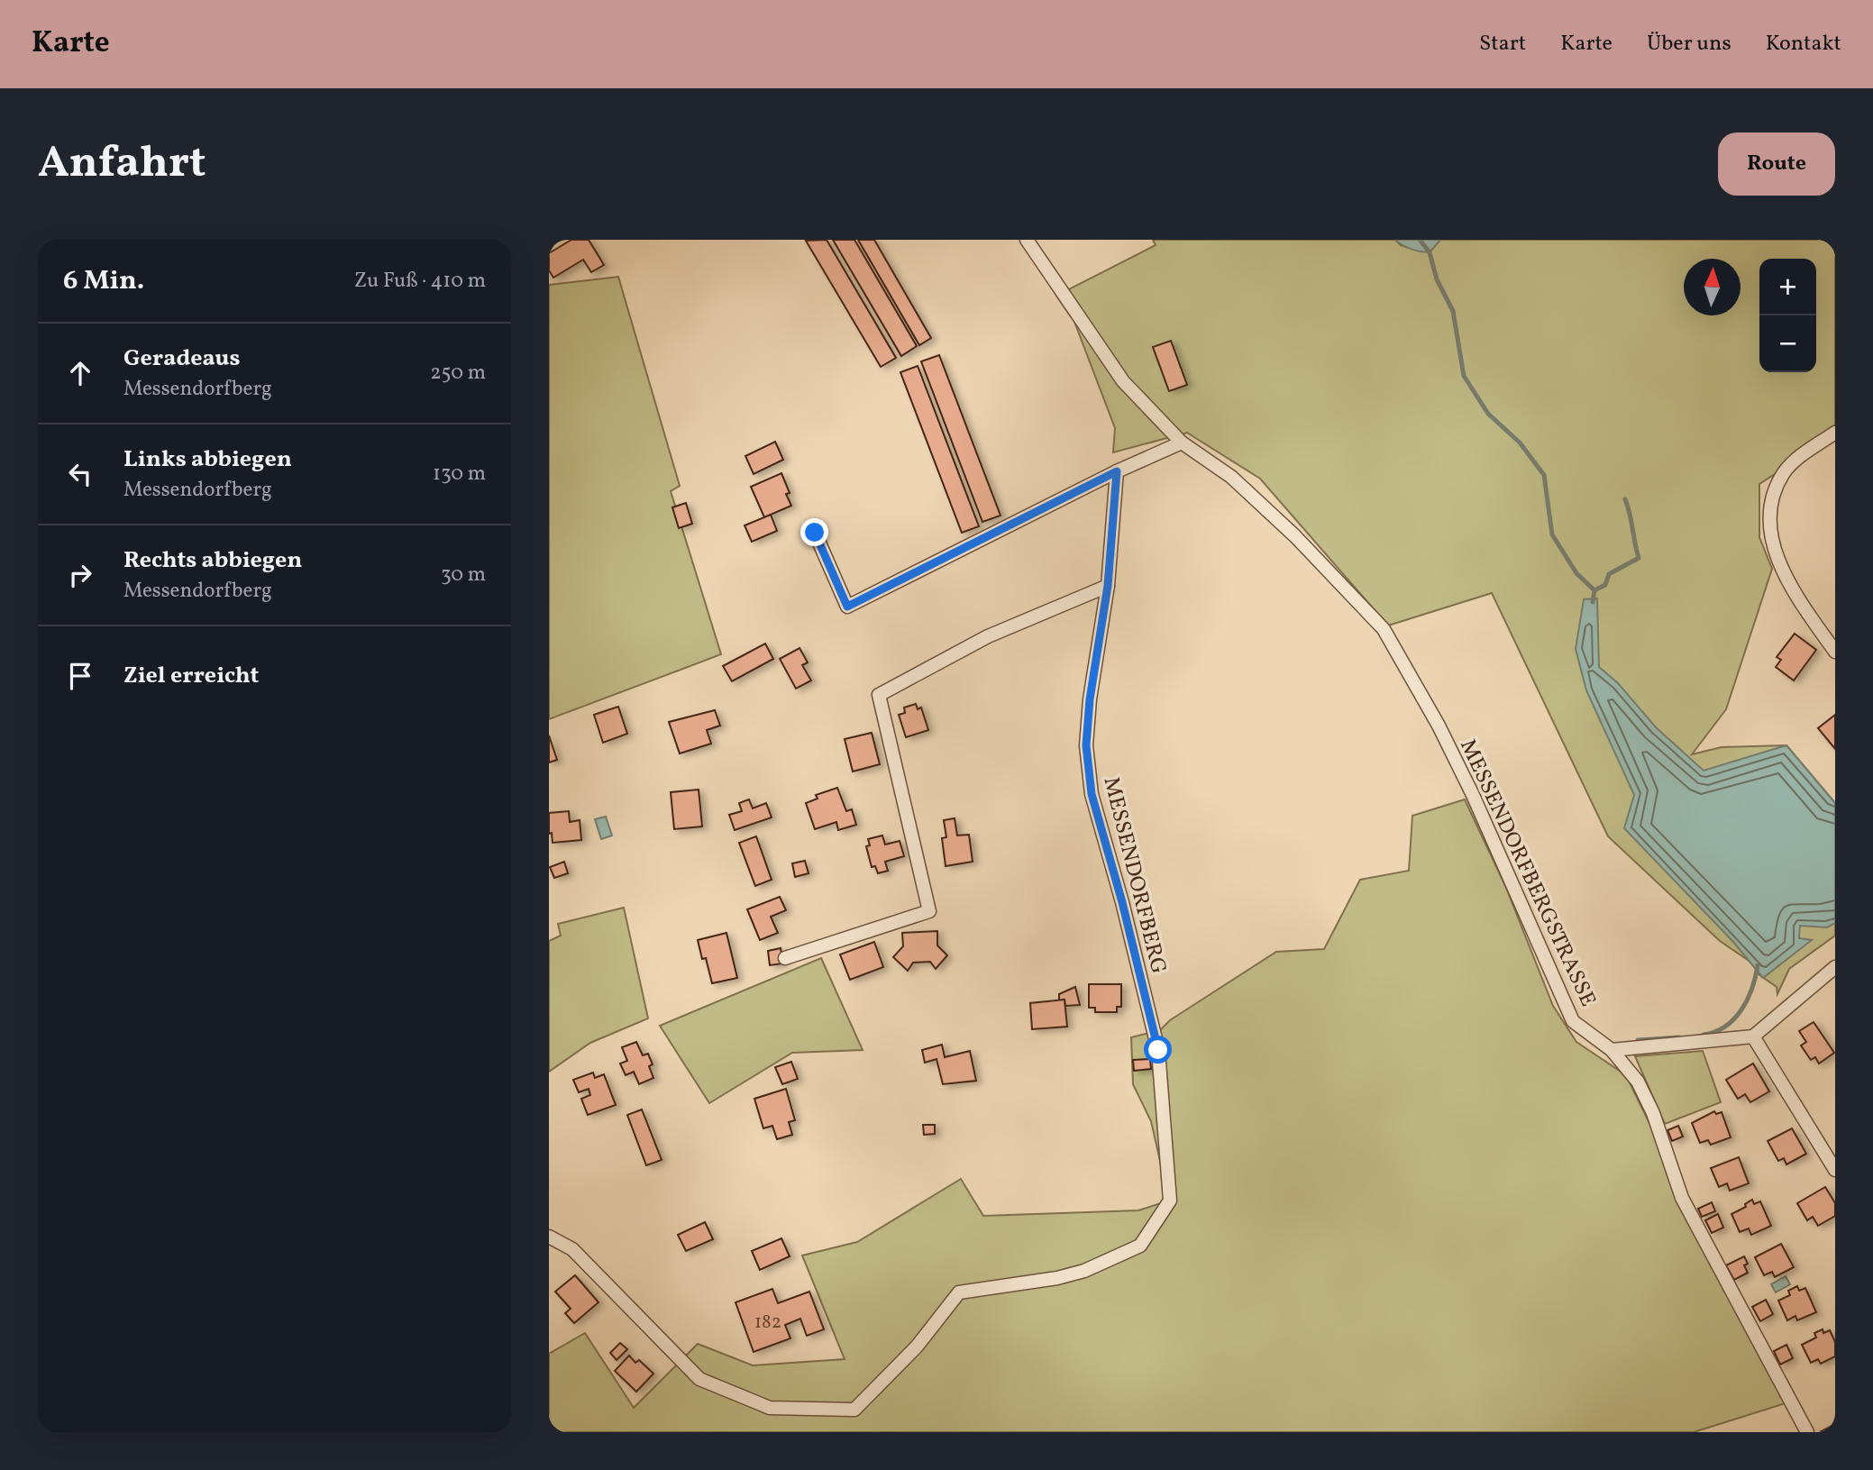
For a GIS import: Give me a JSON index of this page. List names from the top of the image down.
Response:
{
  "streets": {
    "street": ["MESSENDORFBERGSTRASSE", "MESSENDORFBERG"]
  },
  "house_numbers": ["182"],
  "north": "top",
  "page": {
    "header": "Karte",
    "nav": [
      "Start",
      "Karte",
      "Über uns",
      "Kontakt"
    ],
    "buttons": "Route",
    "title": "Anfahrt",
    "heading": ["6 Min.", "Zu Fuß · 410 m"],
    "map_buttons": ["+", "−"],
    "list": [
      ["Geradeaus", "Messendorfberg", "250 m"],
      ["Links abbiegen", "Messendorfberg", "130 m"],
      ["Rechts abbiegen", "Messendorfberg", "30 m"],
      "Ziel erreicht"
    ]
  }
}
